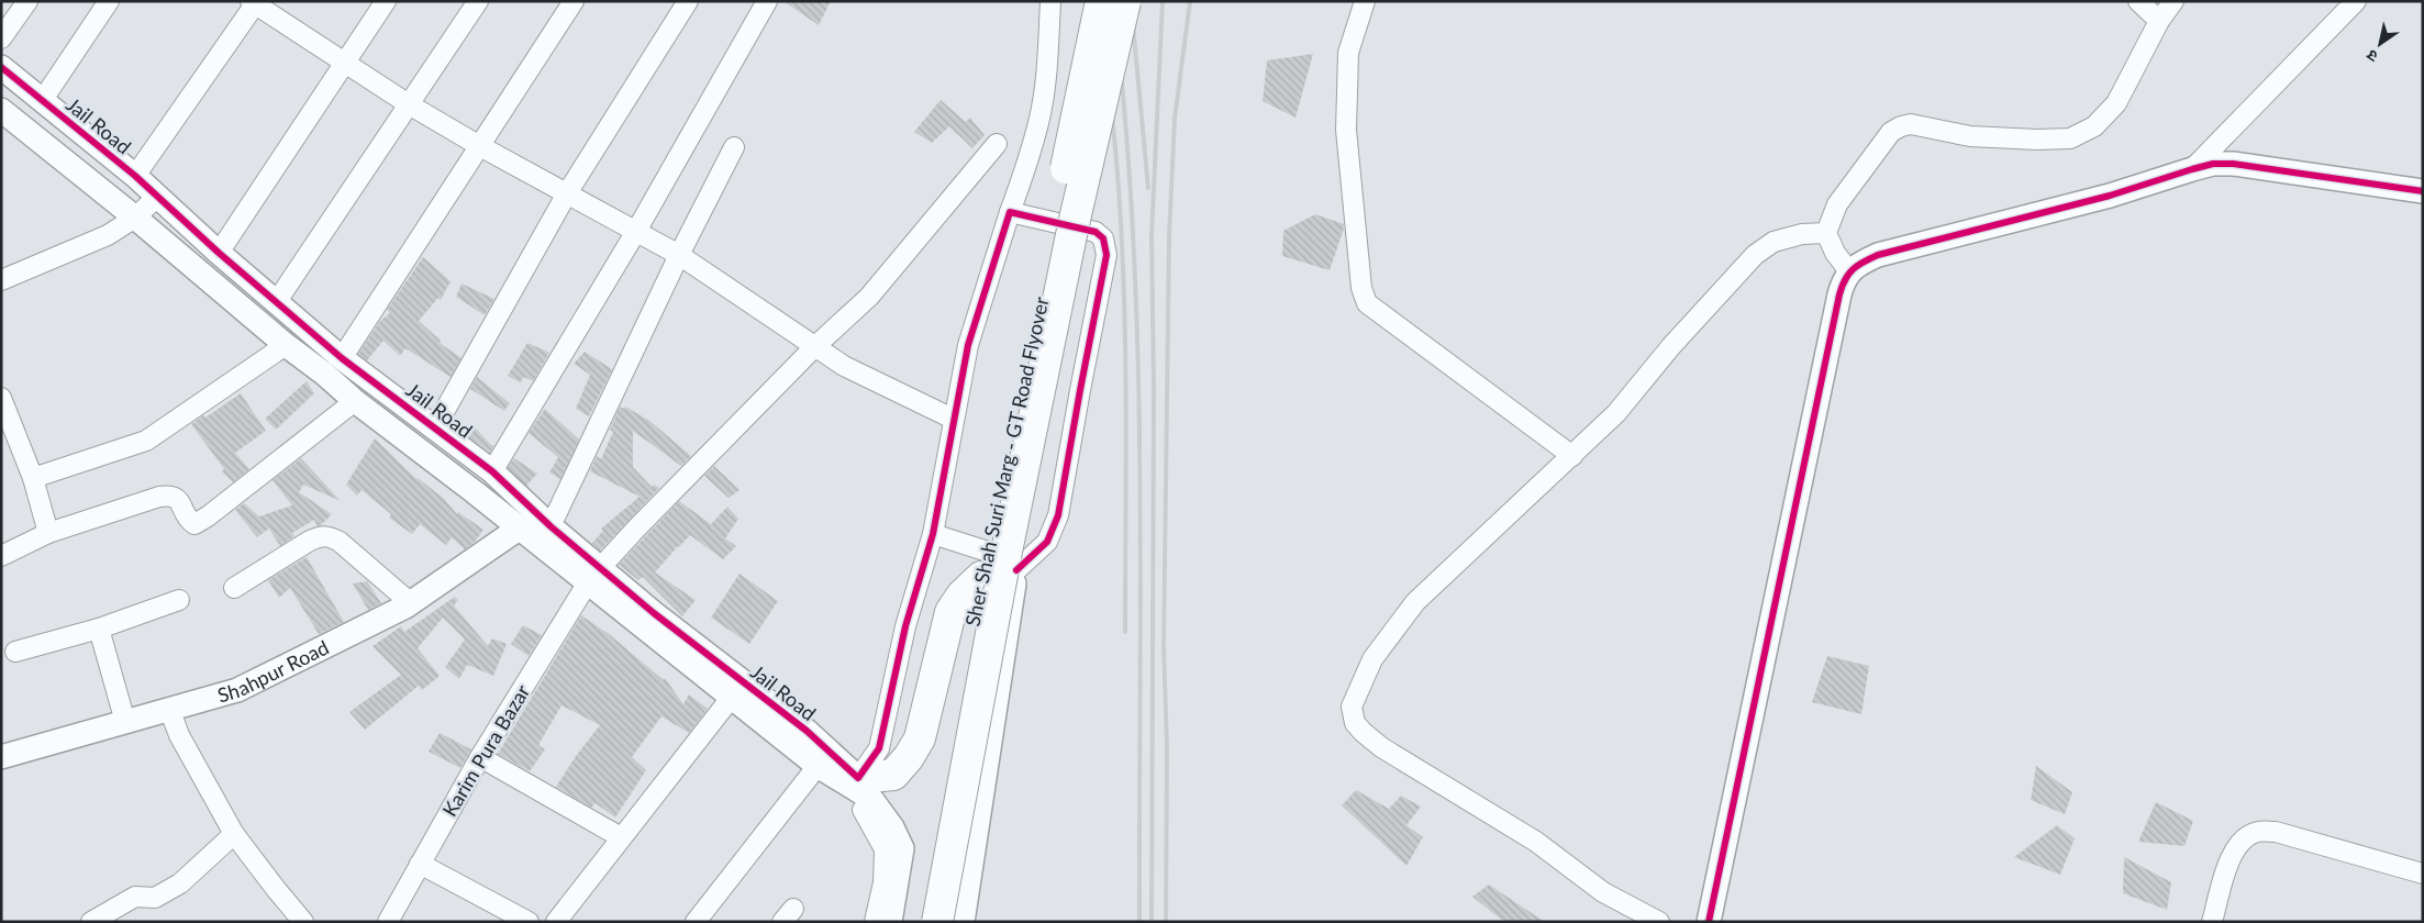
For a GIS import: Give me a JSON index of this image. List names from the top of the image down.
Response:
{
  "streets": {
    "main road": ["Sher Shah Suri Marg - GT Road Flyover"],
    "street": ["Jail Road", "Shahpur Road", "Karim Pura Bazar"]
  },
  "crossings": [
    ["Jail Road", "Shahpur Road"],
    ["Jail Road", "Karim Pura Bazar"]
  ],
  "north": "bottom left"
}
